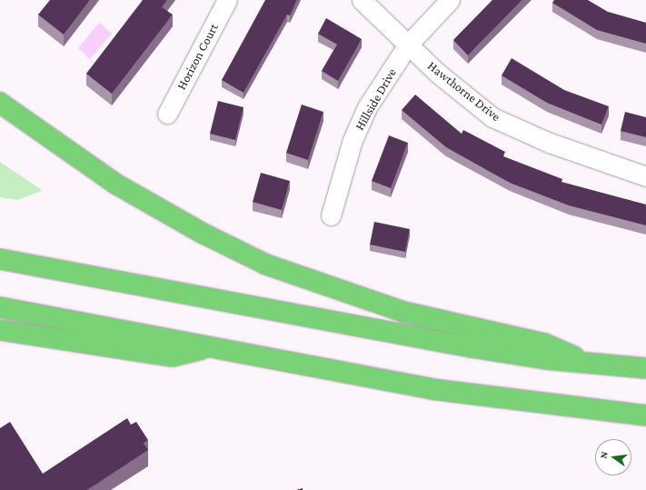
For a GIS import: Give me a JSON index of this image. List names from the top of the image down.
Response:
{
  "streets": {
    "street": ["Horizon Court", "Hawthorne Drive", "Hillside Drive"]
  },
  "crossings": [
    ["Hawthorne Drive", "Hillside Drive"]
  ],
  "north": "left"
}
